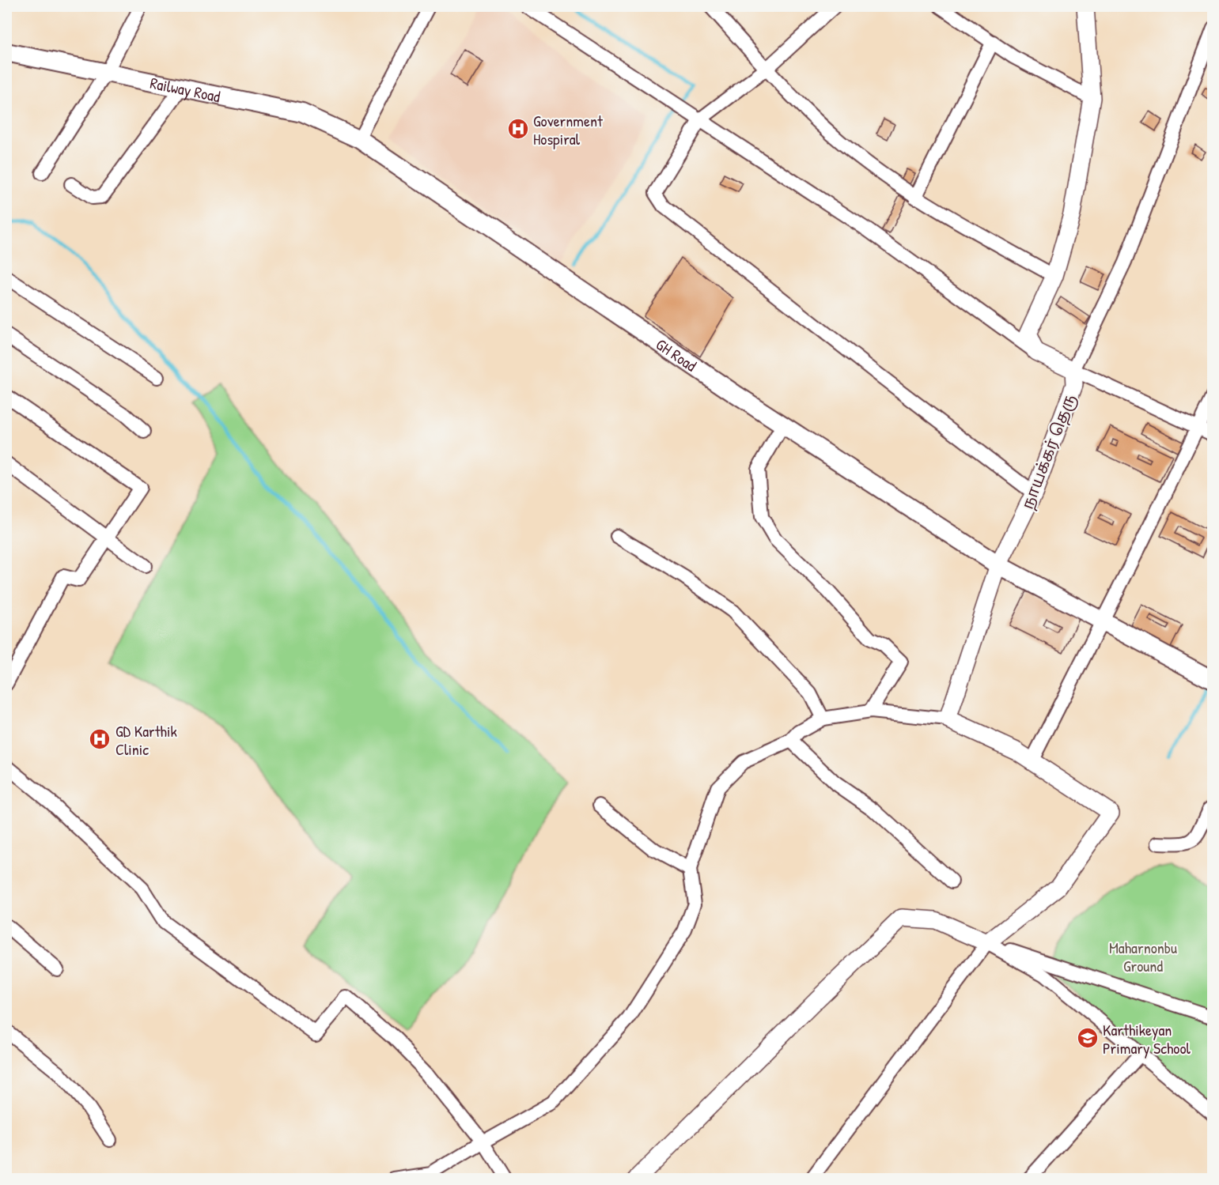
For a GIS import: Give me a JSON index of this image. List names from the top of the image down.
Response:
{
  "streets": {
    "main road": ["Railway Road", "GH Road"],
    "street": ["நாயக்கர் தெரு"]
  },
  "crossings": [
    ["Railway Road", "GH Road"],
    ["GH Road", "நாயக்கர் தெரு"]
  ],
  "parks": ["Maharnonbu Ground"],
  "places": {
    "hospital": ["Government Hospiral", "GD Karthik Clinic"],
    "school or university": ["Karthikeyan Primary School"]
  }
}
